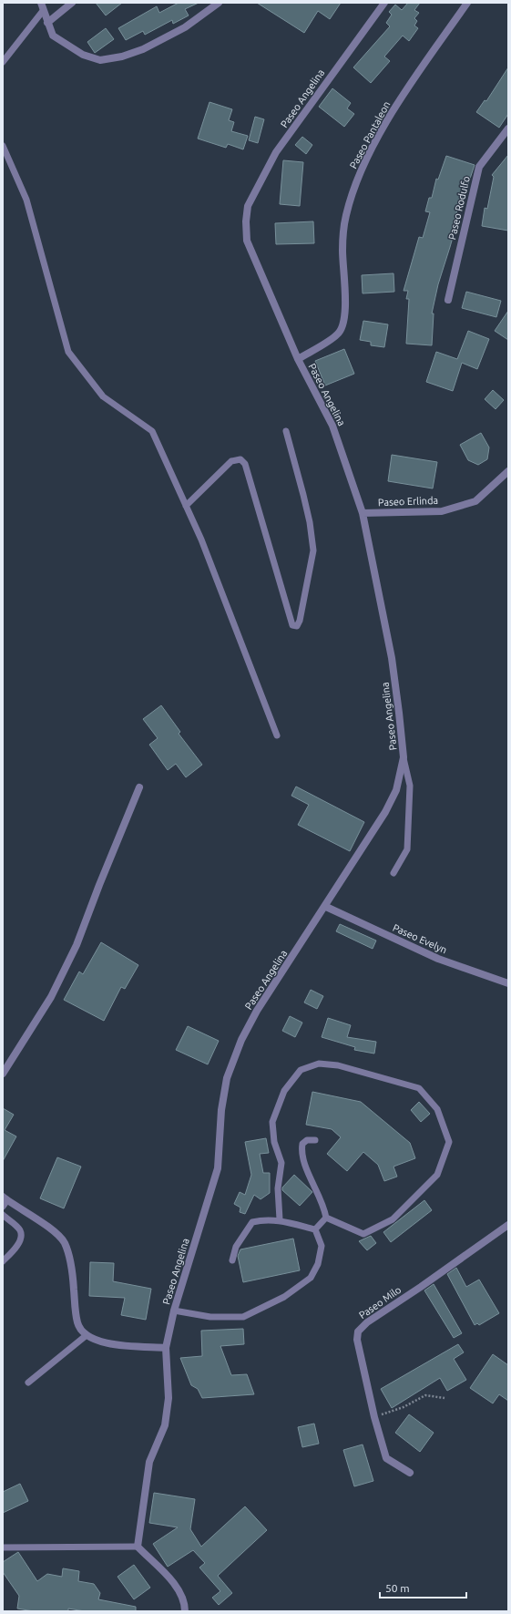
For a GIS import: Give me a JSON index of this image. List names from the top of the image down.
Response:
{
  "streets": {
    "street": [
      "Paseo Angelina",
      "Paseo Pantaleon",
      "Paseo Rodulfo",
      "Paseo Erlinda",
      "Paseo Evelyn",
      "Paseo Milo"
    ]
  },
  "crossings": [
    ["Paseo Angelina", "Paseo Pantaleon"],
    ["Paseo Angelina", "Paseo Erlinda"],
    ["Paseo Angelina", "Paseo Evelyn"]
  ],
  "scale_bar": "50 m"
}
